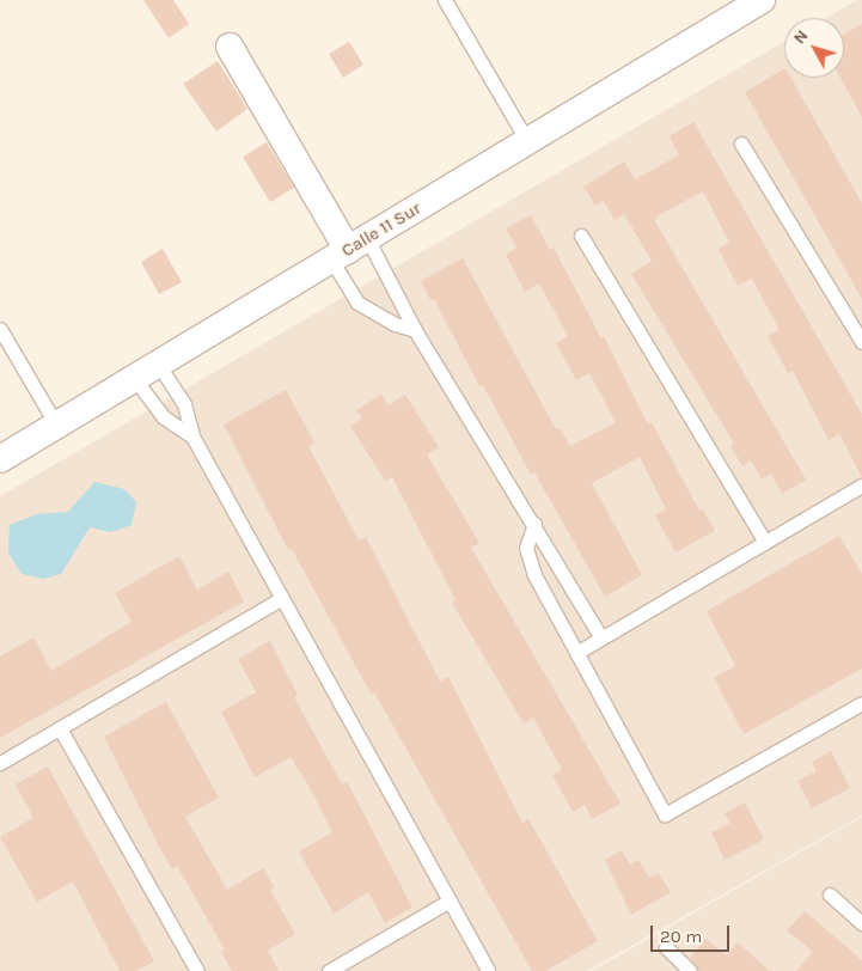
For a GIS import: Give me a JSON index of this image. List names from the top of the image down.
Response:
{
  "streets": {
    "street": ["Calle 11 Sur"]
  },
  "scale_bar": "20 m",
  "north": "top left"
}
